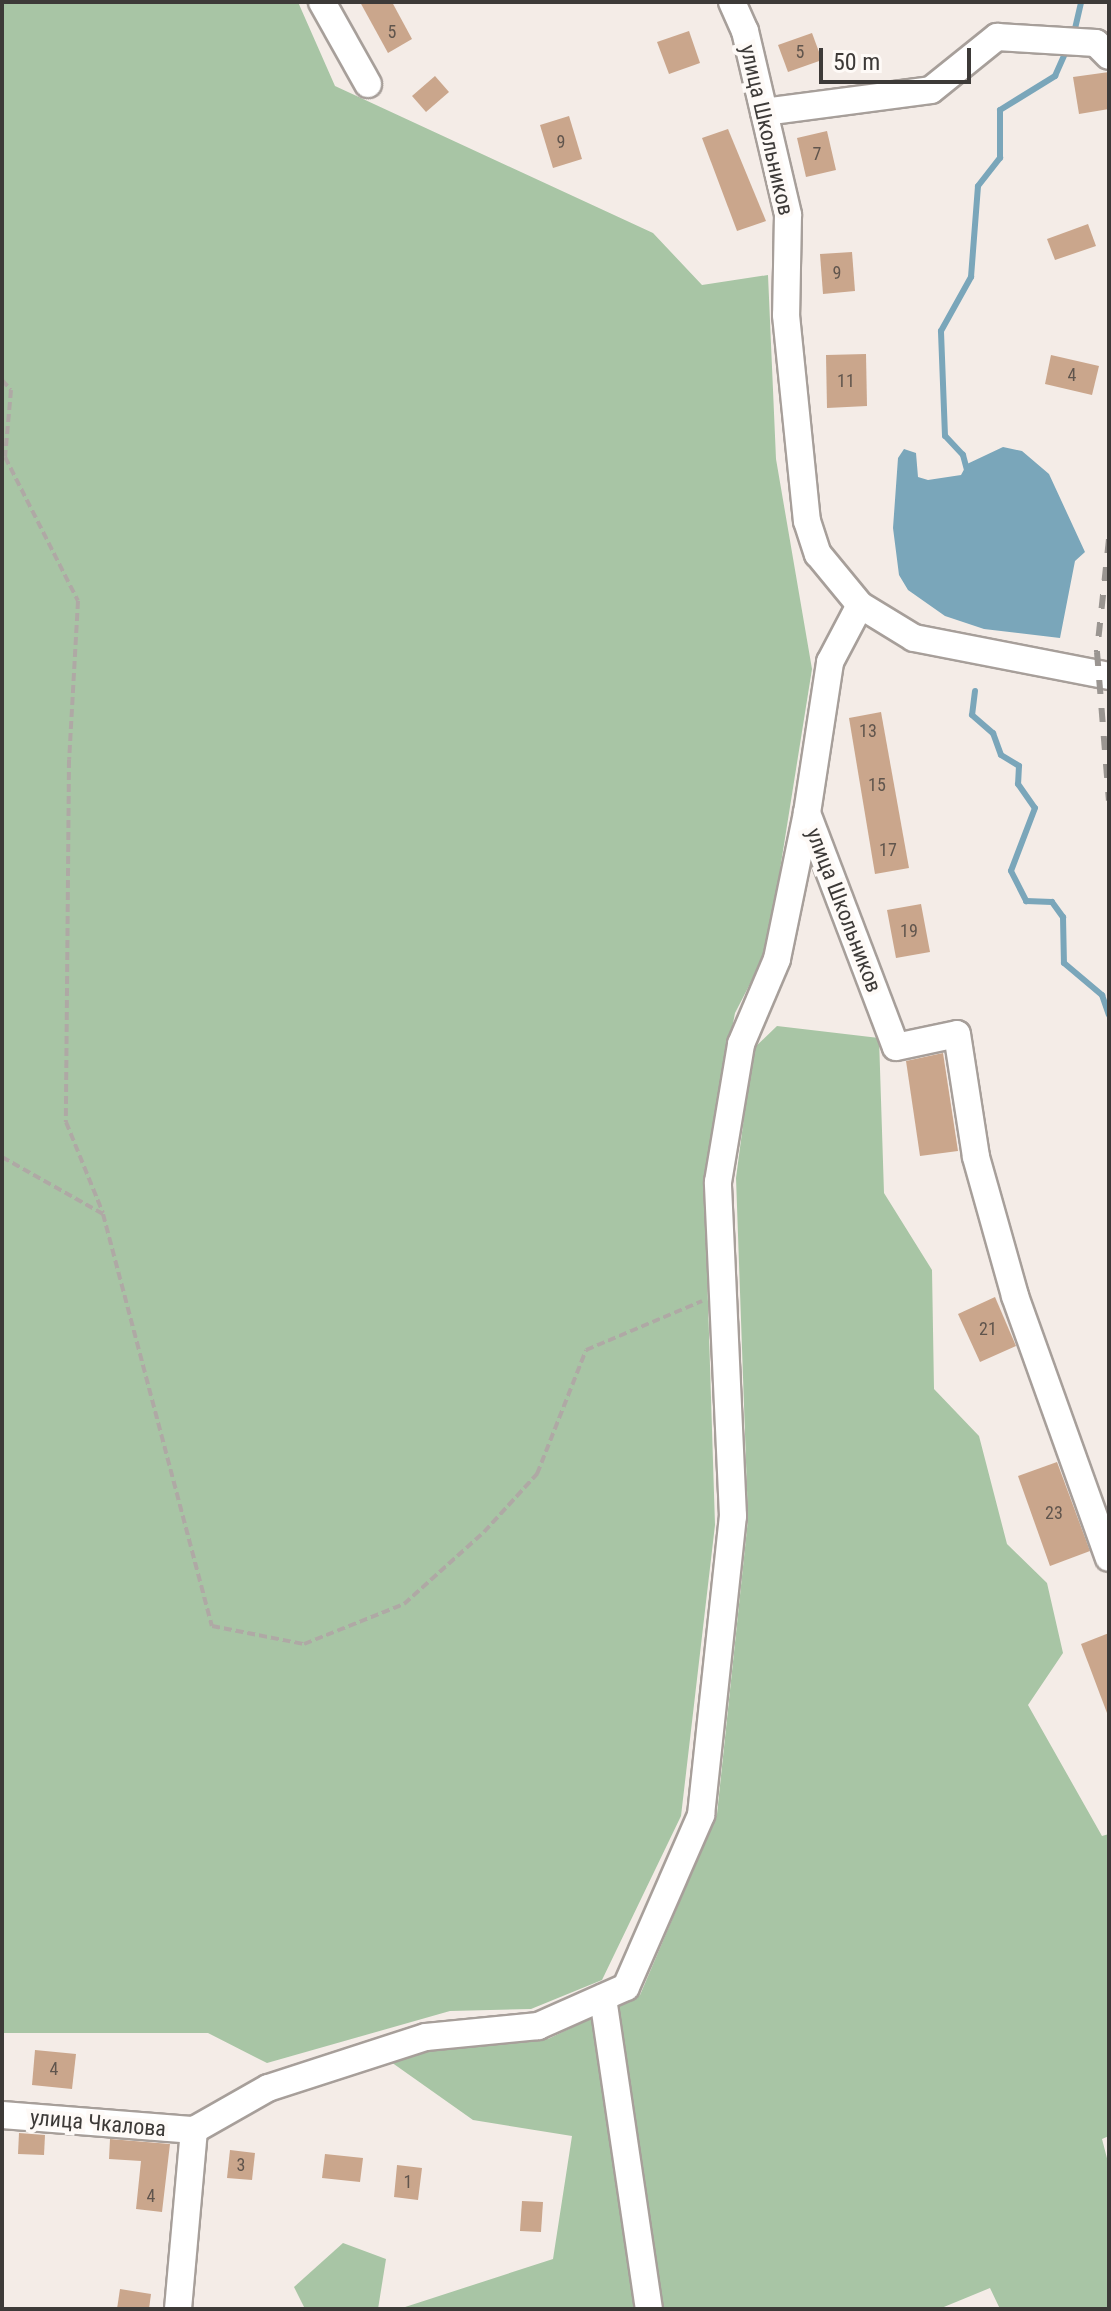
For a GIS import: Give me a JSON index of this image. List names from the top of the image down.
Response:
{
  "streets": {
    "street": ["улица Школьников", "улица Чкалова"]
  },
  "house_numbers": [
    "5",
    "5",
    "9",
    "7",
    "9",
    "4",
    "11",
    "13",
    "15",
    "17",
    "19",
    "21",
    "23",
    "4",
    "3",
    "1",
    "4"
  ],
  "scale_bar": "50 m"
}
